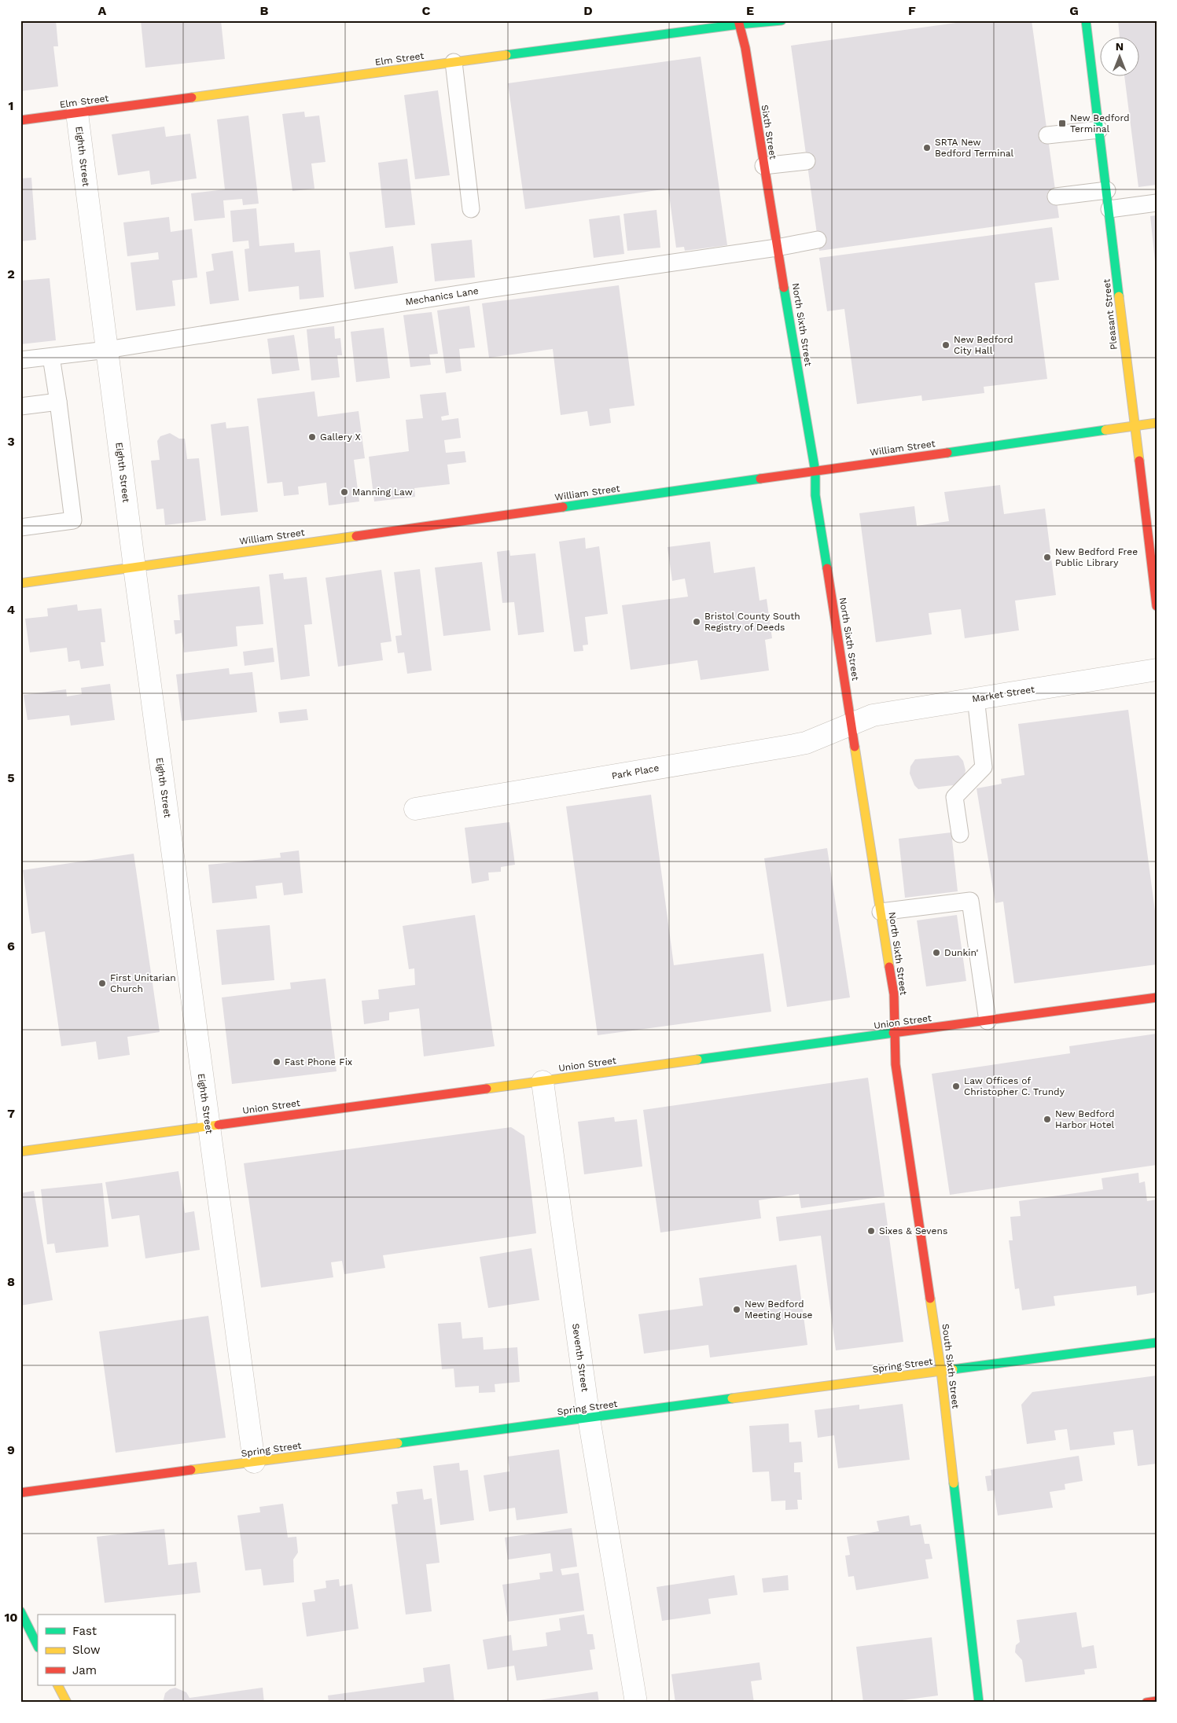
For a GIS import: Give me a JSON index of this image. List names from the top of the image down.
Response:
{
  "streets": {
    "street": [
      "Elm Street",
      "Sixth Street",
      "Eighth Street",
      "Pleasant Street",
      "North Sixth Street",
      "William Street",
      "Market Street",
      "Park Place",
      "Union Street",
      "Seventh Street",
      "Spring Street",
      "South Sixth Street"
    ],
    "lane": ["Mechanics Lane"]
  },
  "crossings": [
    ["Elm Street", "Sixth Street"],
    ["Elm Street", "Eighth Street"],
    ["Sixth Street", "Mechanics Lane"],
    ["Sixth Street", "North Sixth Street"],
    ["Eighth Street", "Mechanics Lane"],
    ["Eighth Street", "William Street"],
    ["Eighth Street", "Union Street"],
    ["Eighth Street", "Spring Street"],
    ["Mechanics Lane", "North Sixth Street"],
    ["Pleasant Street", "William Street"],
    ["North Sixth Street", "William Street"],
    ["North Sixth Street", "Market Street"],
    ["North Sixth Street", "Park Place"],
    ["North Sixth Street", "Union Street"],
    ["North Sixth Street", "South Sixth Street"],
    ["Market Street", "Park Place"],
    ["Union Street", "Seventh Street"],
    ["Union Street", "South Sixth Street"],
    ["Seventh Street", "Spring Street"],
    ["Spring Street", "South Sixth Street"]
  ],
  "places": {
    "transit": ["New Bedford Terminal"],
    "other": [
      "SRTA New Bedford Terminal",
      "New Bedford City Hall",
      "Gallery X",
      "Manning Law",
      "New Bedford Free Public Library",
      "Bristol County South Registry of Deeds",
      "Dunkin'",
      "First Unitarian Church",
      "Fast Phone Fix",
      "Law Offices of Christopher C. Trundy",
      "New Bedford Harbor Hotel",
      "Sixes & Sevens",
      "New Bedford Meeting House"
    ]
  },
  "legend": ["Fast", "Slow", "Jam"],
  "north": "top",
  "grid": {
    "columns": [
      "A",
      "B",
      "C",
      "D",
      "E",
      "F",
      "G"
    ],
    "rows": [
      "1",
      "2",
      "3",
      "4",
      "5",
      "6",
      "7",
      "8",
      "9",
      "10"
    ]
  }
}
